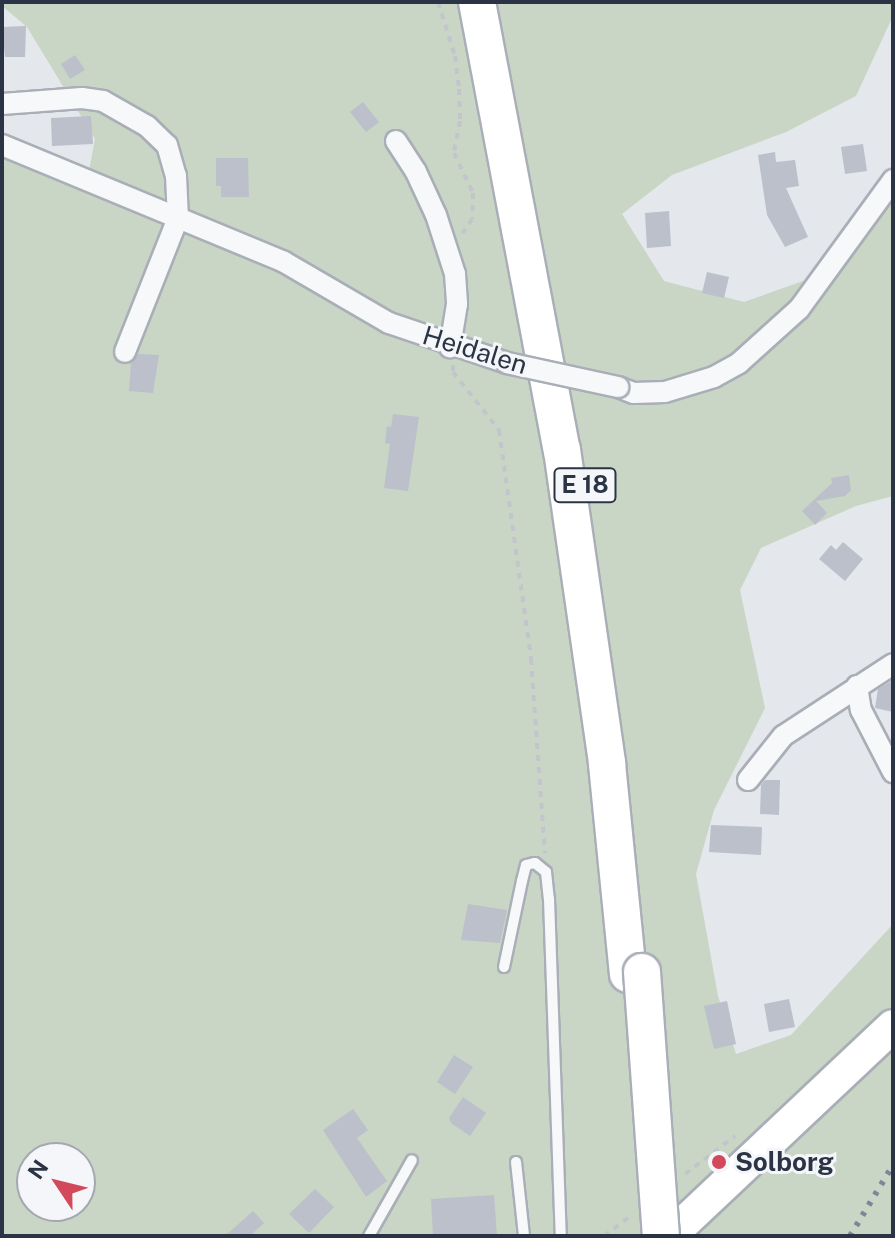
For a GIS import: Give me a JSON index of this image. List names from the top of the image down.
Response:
{
  "streets": {
    "highway": ["E 18"],
    "street": ["Heidalen"]
  },
  "places": ["Solborg"],
  "north": "top left"
}
